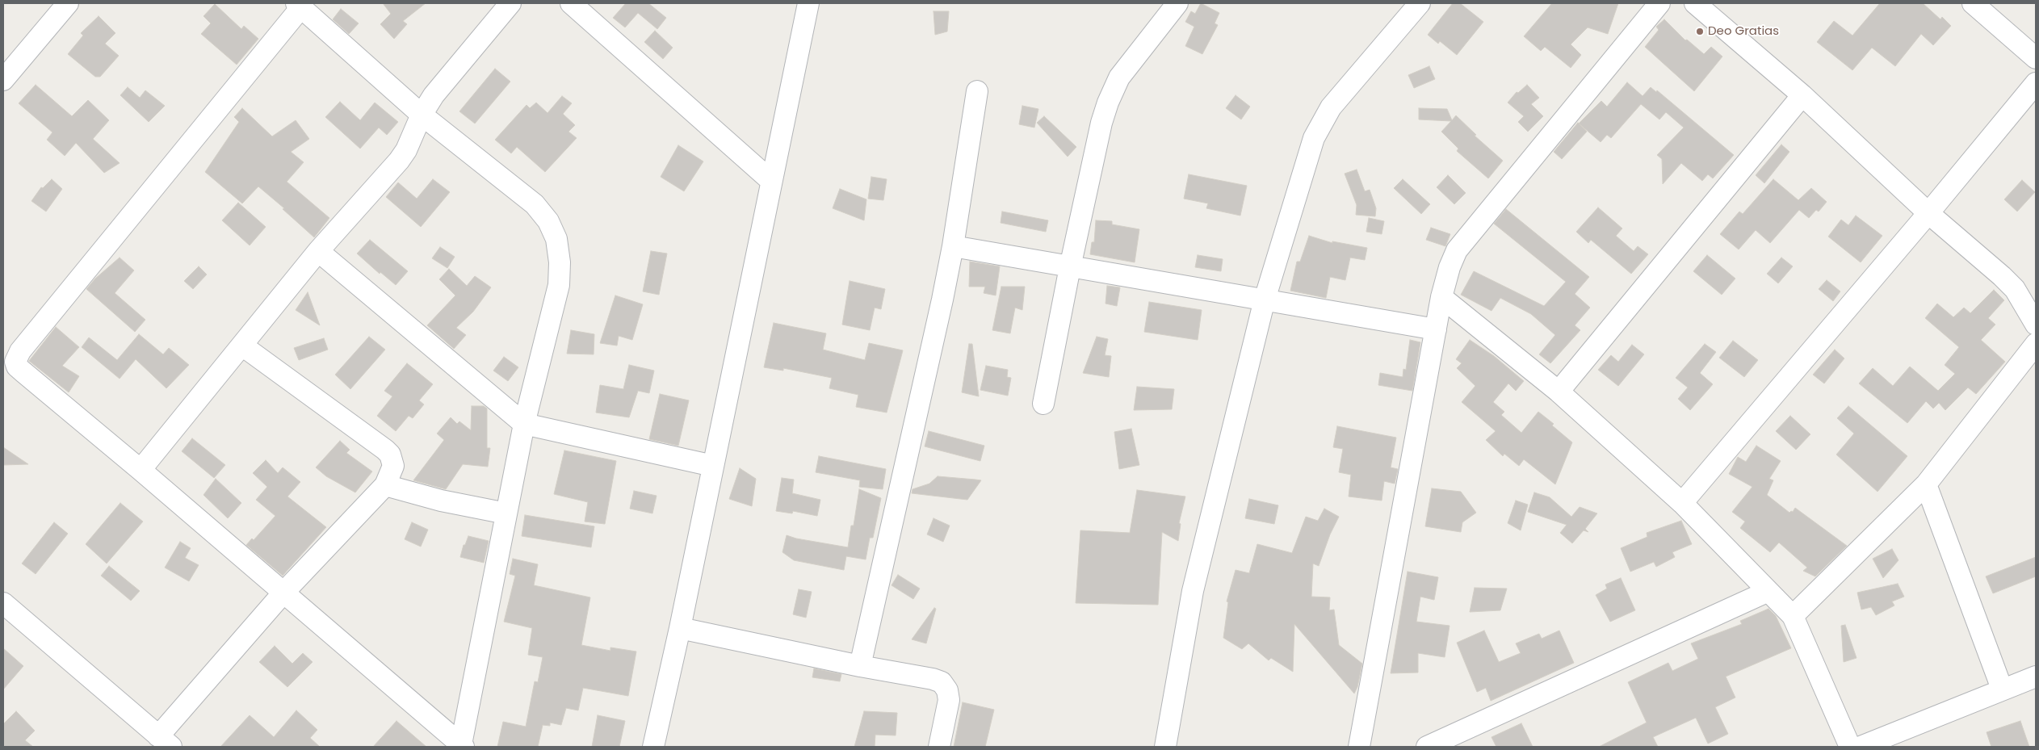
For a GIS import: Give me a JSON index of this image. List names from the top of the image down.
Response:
{
  "places": ["Deo Gratias"]
}
